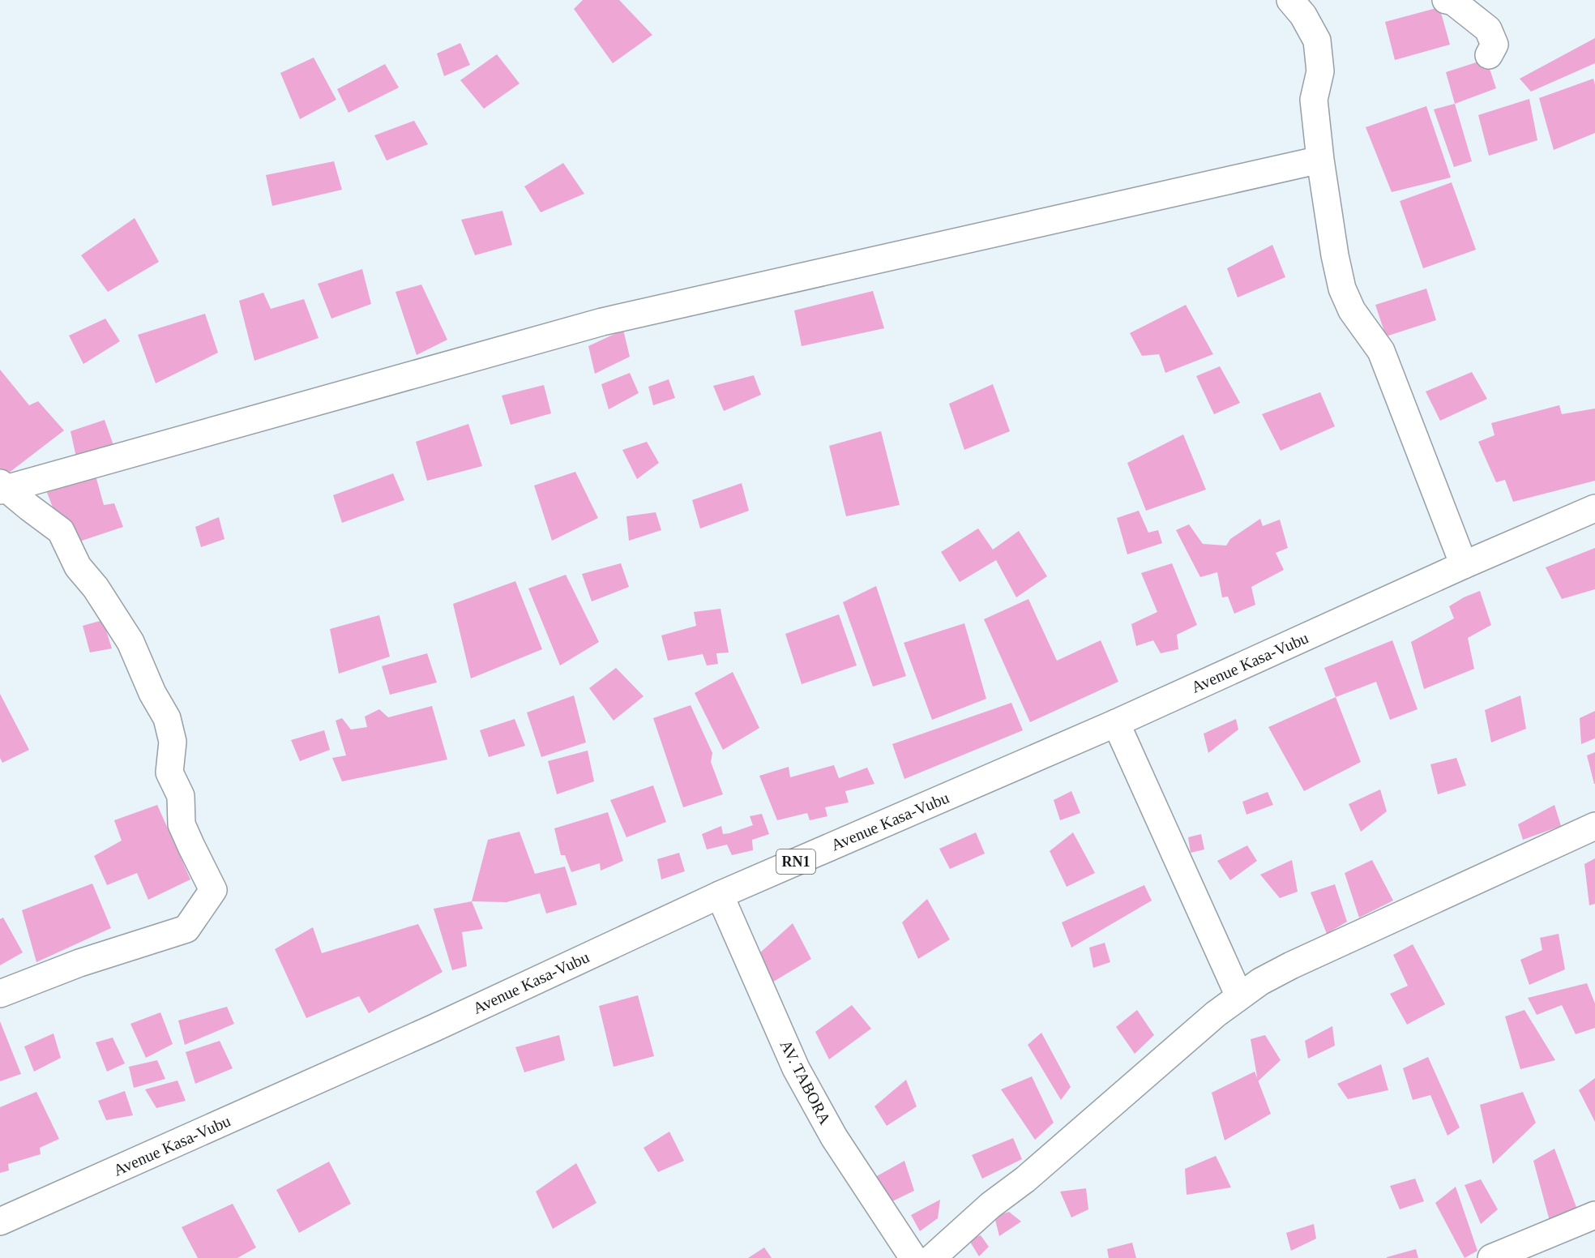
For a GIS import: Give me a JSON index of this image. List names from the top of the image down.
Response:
{
  "streets": {
    "main road": ["Avenue Kasa-Vubu", "RN1", "AV. TABORA"]
  },
  "crossings": [
    ["Avenue Kasa-Vubu", "AV. TABORA"]
  ]
}
